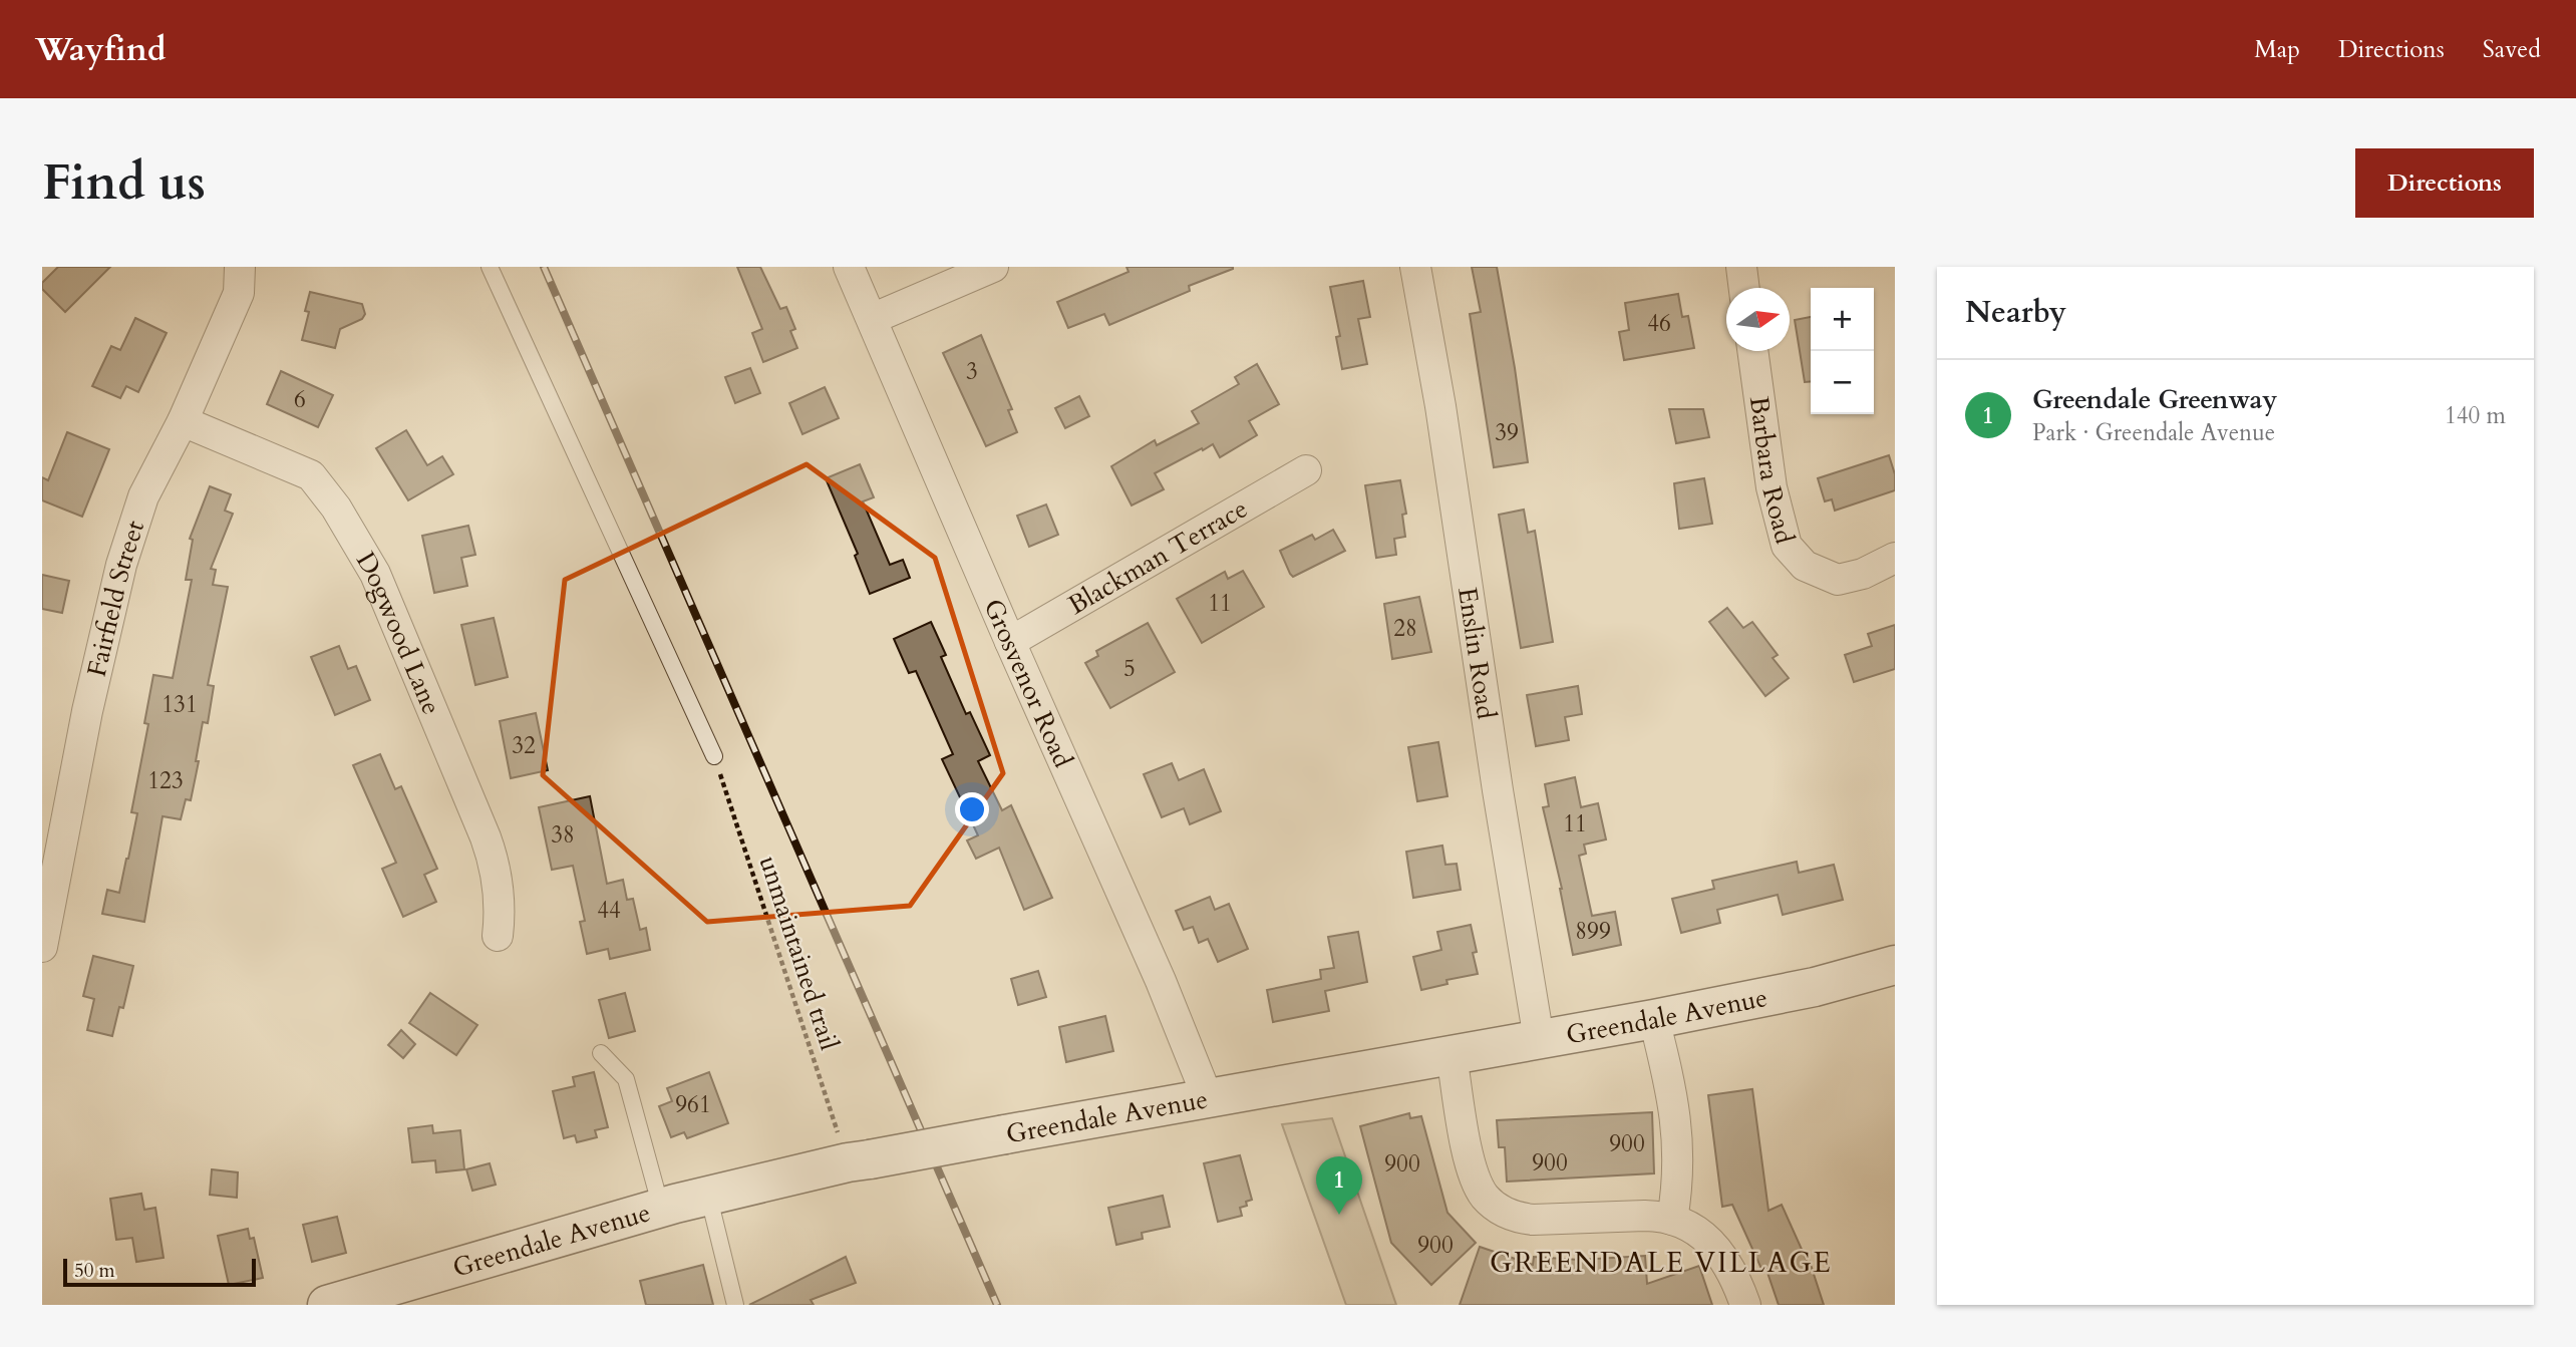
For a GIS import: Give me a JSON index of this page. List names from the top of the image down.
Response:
{
  "streets": {
    "main road": ["Greendale Avenue"],
    "street": [
      "Barbara Road",
      "Blackman Terrace",
      "Fairfield Street",
      "Dogwood Lane",
      "Enslin Road",
      "Grosvenor Road"
    ],
    "path": ["unmaintained trail"]
  },
  "crossings": [
    ["Blackman Terrace", "Grosvenor Road"],
    ["Fairfield Street", "Dogwood Lane"],
    ["Enslin Road", "Greendale Avenue"],
    ["Grosvenor Road", "Greendale Avenue"],
    ["unmaintained trail", "Greendale Avenue"]
  ],
  "districts": ["GREENDALE VILLAGE"],
  "house_numbers": [
    "46",
    "3",
    "6",
    "39",
    "11",
    "28",
    "5",
    "131",
    "32",
    "123",
    "11",
    "38",
    "44",
    "899",
    "961",
    "900",
    "900",
    "900",
    "900"
  ],
  "scale_bar": "50 m",
  "north": "right",
  "page": {
    "header": "Wayfind",
    "nav": ["Map", "Directions", "Saved"],
    "buttons": "Directions",
    "title": "Find us",
    "heading": "Nearby",
    "map_buttons": ["+", "−"],
    "list": [
      {
        "mark": "1",
        "name": "Greendale Greenway",
        "note": "Park · Greendale Avenue",
        "value": "140 m"
      }
    ],
    "pins": "1",
    "scale": "50 m"
  }
}
